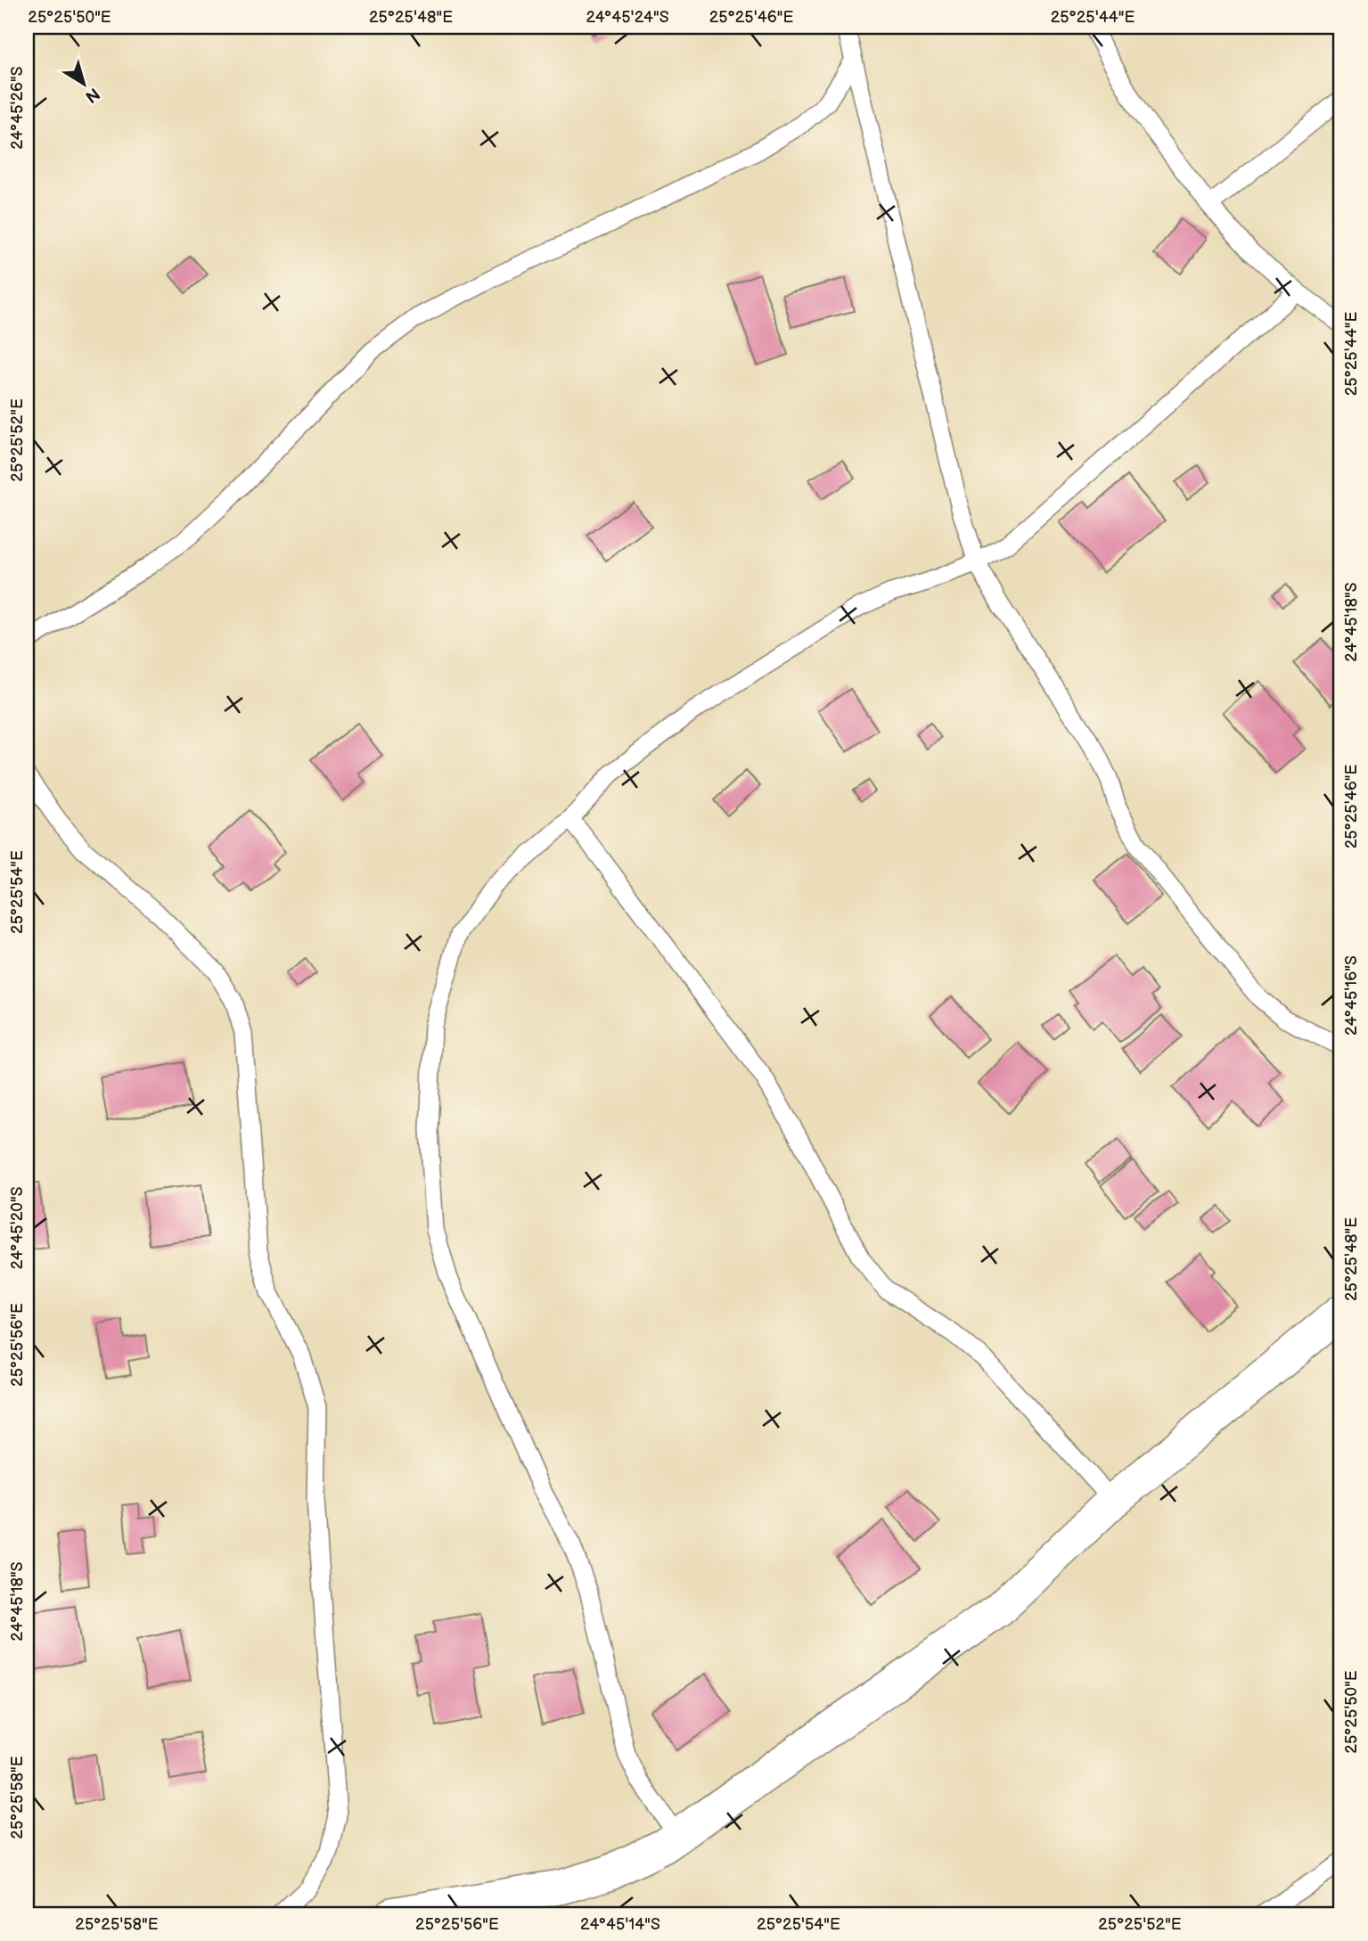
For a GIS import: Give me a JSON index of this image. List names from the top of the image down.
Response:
{
  "north": "bottom right",
  "coordinates": [
    "25°25'50\"E",
    "25°25'48\"E",
    "24°45'24\"S",
    "25°25'46\"E",
    "25°25'44\"E",
    "24°45'26\"S",
    "25°25'52\"E",
    "24°45'18\"S",
    "25°25'54\"E",
    "24°45'16\"S",
    "24°45'20\"S",
    "25°25'56\"E",
    "25°25'58\"E",
    "24°45'14\"S"
  ]
}
